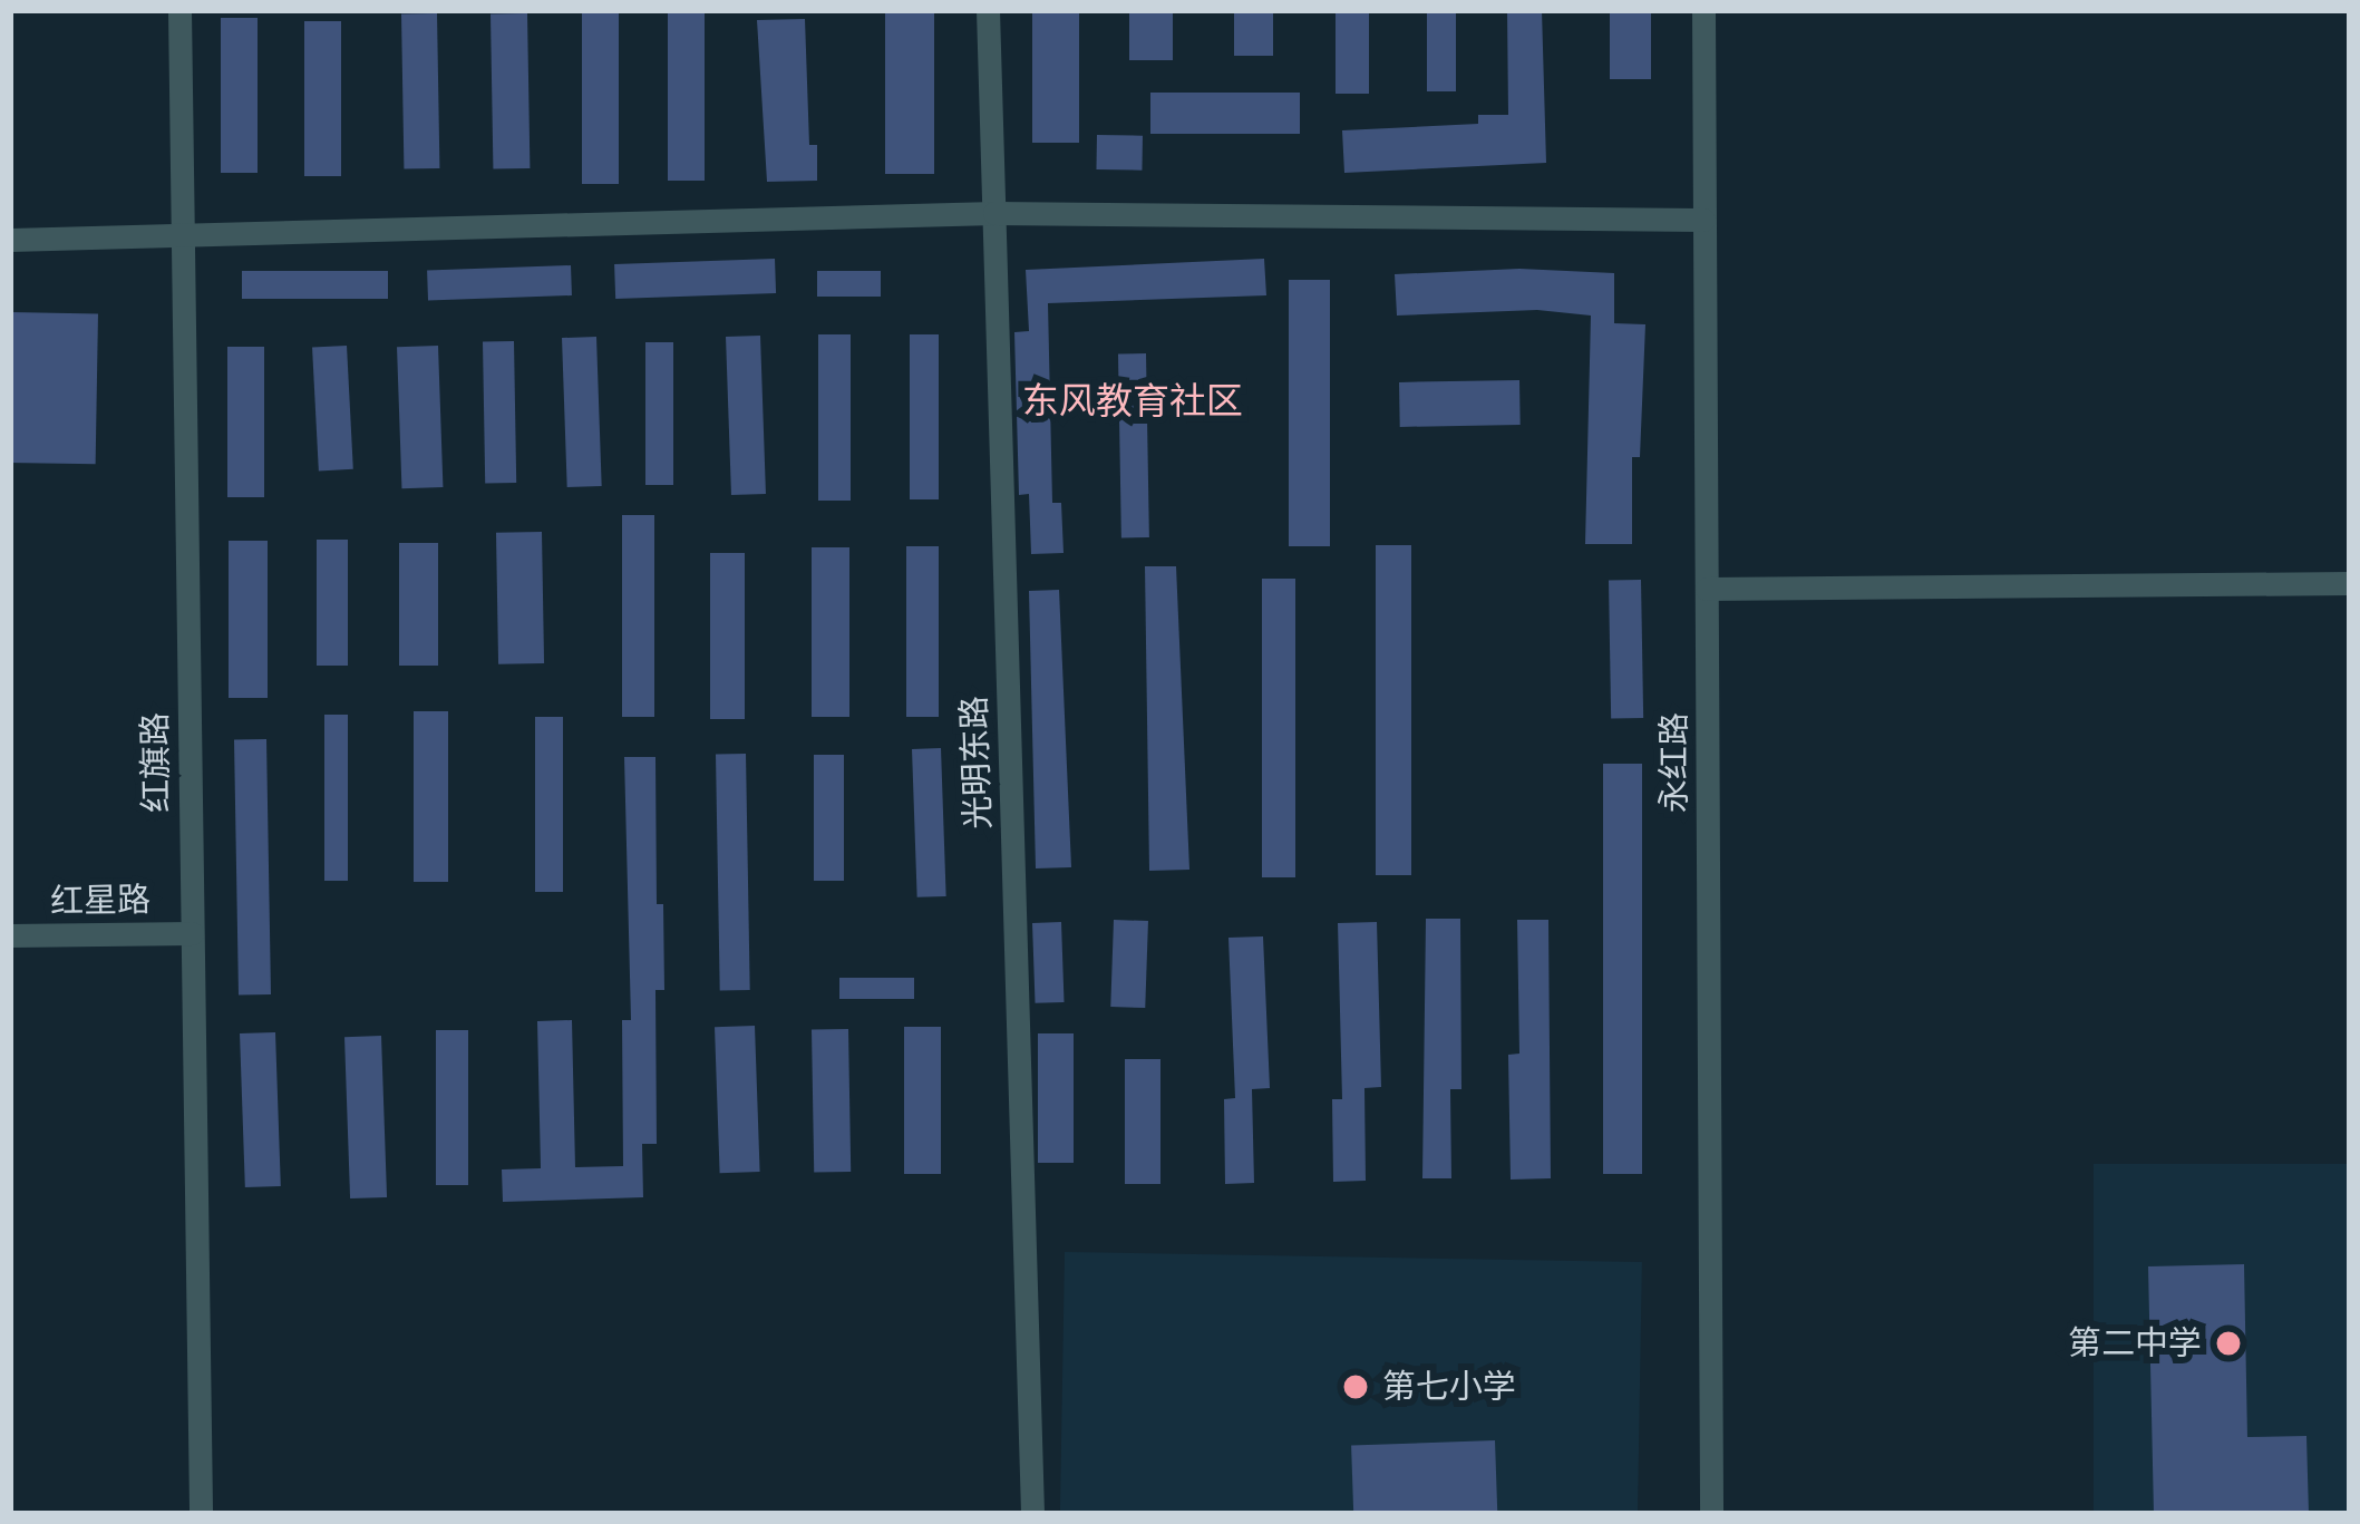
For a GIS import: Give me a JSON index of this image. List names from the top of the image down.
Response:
{
  "streets": {
    "street": [
      "红旗路",
      "光明东路",
      "永红路",
      "红星路"
    ]
  },
  "crossings": [
    ["红旗路", "红星路"]
  ],
  "districts": ["东风教育社区"],
  "places": ["第二中学", "第七小学"]
}
